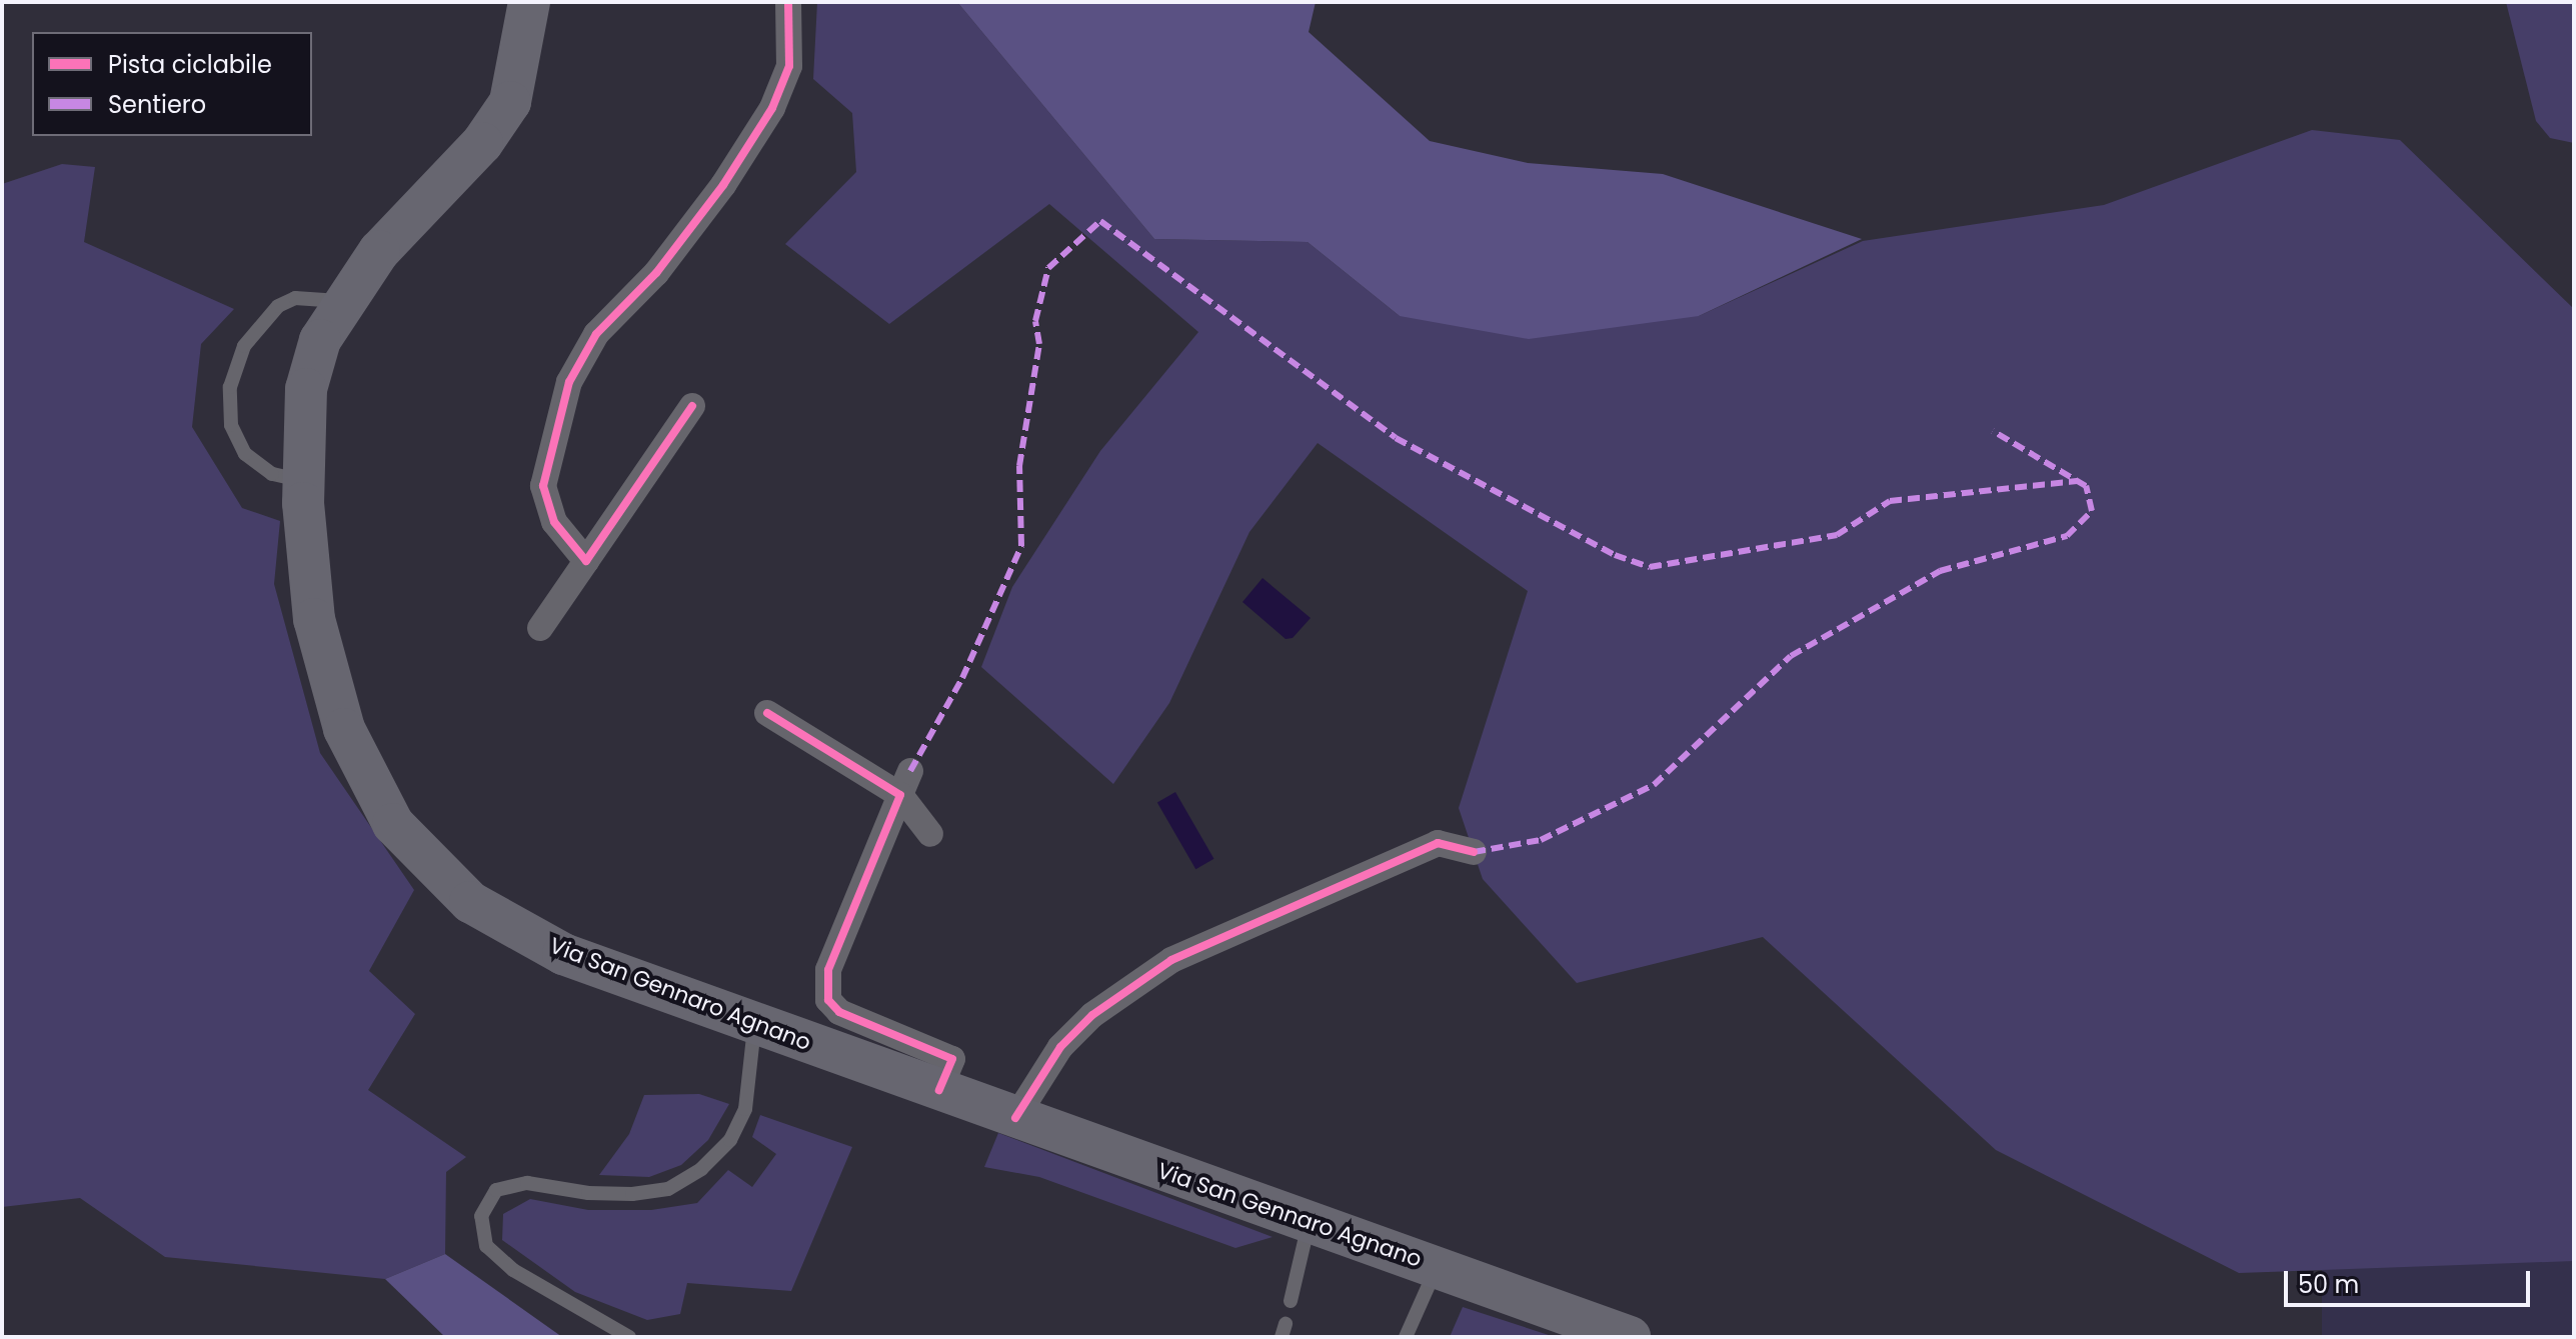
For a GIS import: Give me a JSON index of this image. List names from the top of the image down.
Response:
{
  "streets": {
    "main road": ["Via San Gennaro Agnano"]
  },
  "legend": ["Pista ciclabile", "Sentiero"],
  "scale_bar": "50 m"
}
